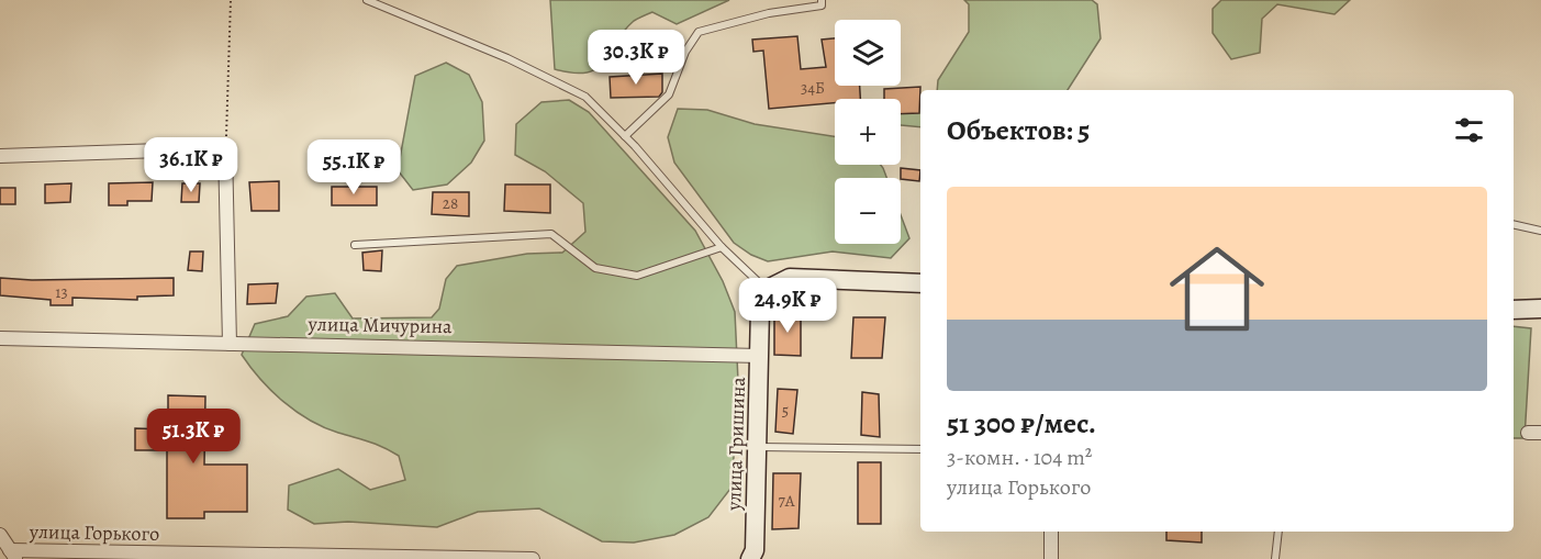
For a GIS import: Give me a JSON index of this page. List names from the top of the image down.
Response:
{
  "streets": {
    "street": ["улица Мичурина", "улица Гришина", "улица Горького"]
  },
  "crossings": [
    ["улица Мичурина", "улица Гришина"]
  ],
  "house_numbers": [
    "34Б",
    "28",
    "13",
    "5",
    "7А"
  ],
  "page": {
    "map_buttons": ["+", "−"],
    "price": [
      "30.3K ₽",
      "36.1K ₽",
      "55.1K ₽",
      "24.9K ₽",
      "51.3K ₽"
    ],
    "heading": "Объектов: 5",
    "list": [
      {
        "name": "51 300 ₽/мес.",
        "note": "3-комн. · 104 m² · улица Горького"
      }
    ]
  }
}
